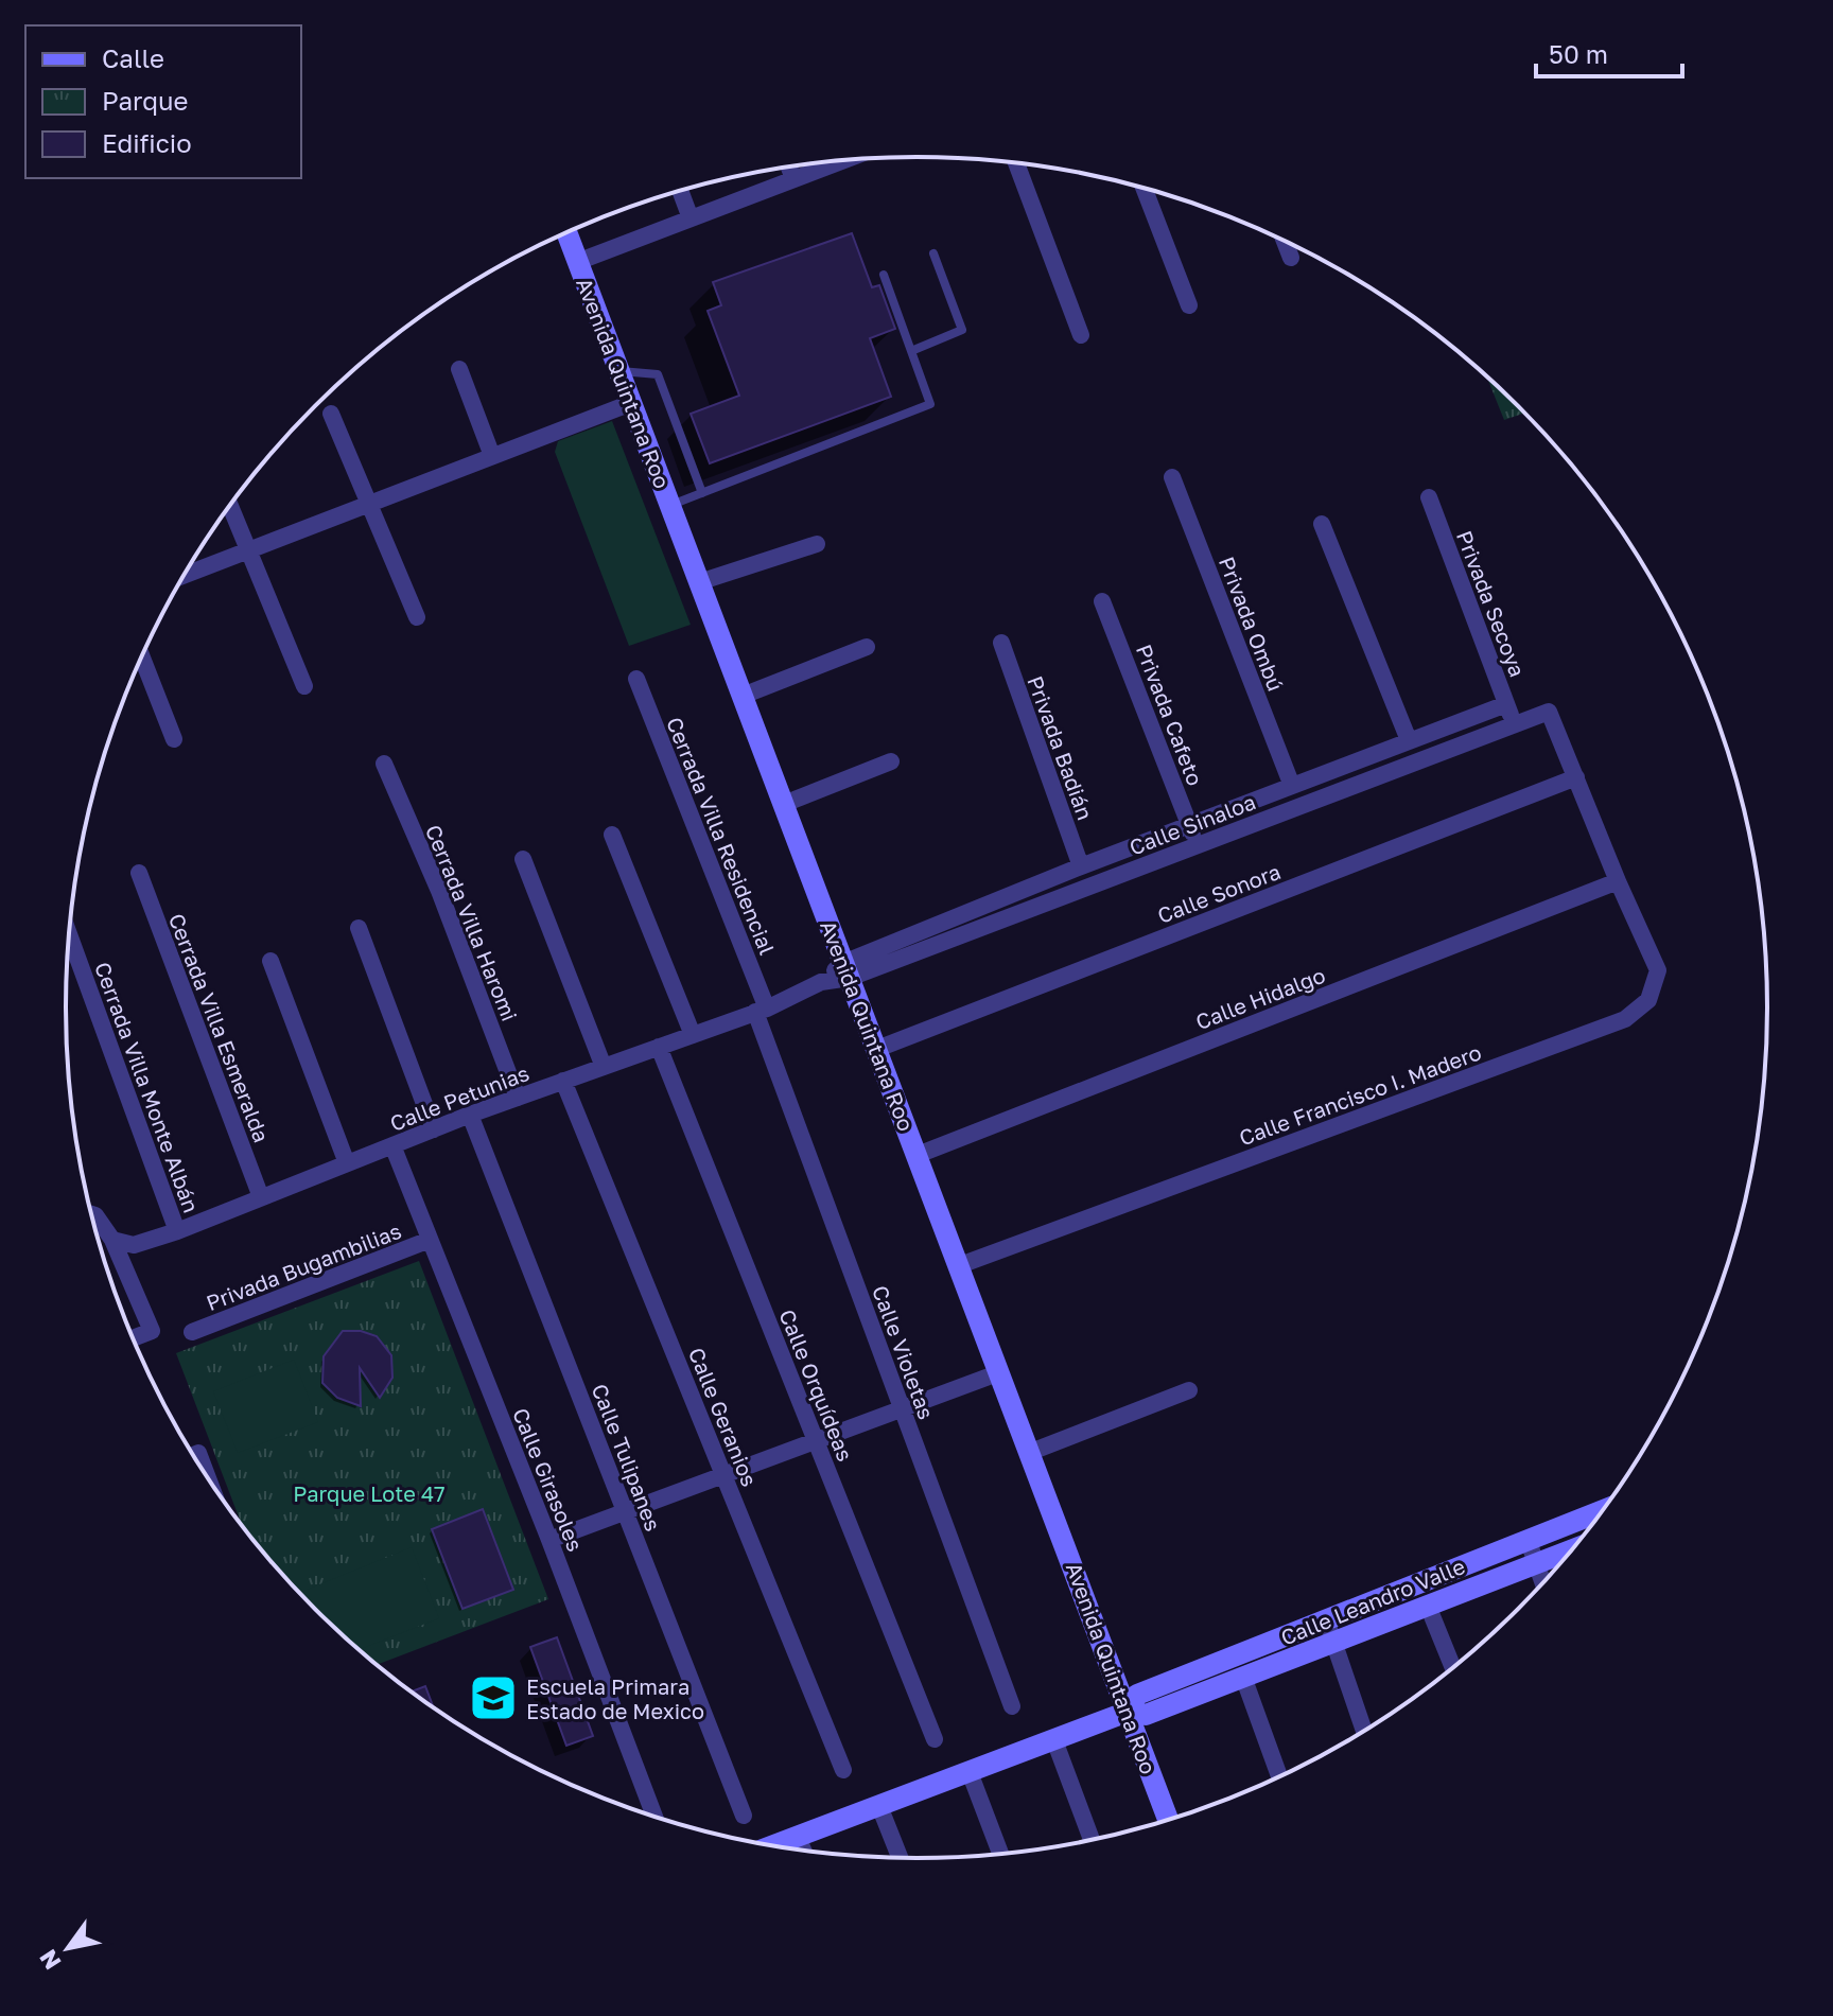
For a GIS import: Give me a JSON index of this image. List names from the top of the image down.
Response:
{
  "streets": {
    "main road": ["Avenida Quintana Roo", "Calle Leandro Valle"],
    "street": [
      "Privada Secoya",
      "Privada Ombú",
      "Privada Cafeto",
      "Privada Badián",
      "Calle Sinaloa",
      "Cerrada Villa Residencial",
      "Calle Sonora",
      "Cerrada Villa Haromi",
      "Calle Hidalgo",
      "Cerrada Villa Esmeralda",
      "Cerrada Villa Monte Albán",
      "Calle Francisco I. Madero",
      "Calle Petunias",
      "Privada Bugambilias",
      "Calle Violetas",
      "Calle Orquídeas",
      "Calle Geranios",
      "Calle Tulipanes",
      "Calle Girasoles"
    ]
  },
  "crossings": [
    ["Avenida Quintana Roo", "Calle Sinaloa"],
    ["Avenida Quintana Roo", "Calle Sonora"],
    ["Avenida Quintana Roo", "Calle Hidalgo"],
    ["Avenida Quintana Roo", "Calle Francisco I. Madero"],
    ["Avenida Quintana Roo", "Calle Petunias"],
    ["Avenida Quintana Roo", "Calle Leandro Valle"],
    ["Privada Secoya", "Calle Sinaloa"],
    ["Privada Ombú", "Calle Sinaloa"],
    ["Privada Cafeto", "Calle Sinaloa"],
    ["Privada Badián", "Calle Sinaloa"],
    ["Calle Sinaloa", "Calle Francisco I. Madero"],
    ["Calle Sinaloa", "Calle Petunias"],
    ["Cerrada Villa Residencial", "Calle Petunias"],
    ["Cerrada Villa Residencial", "Calle Violetas"],
    ["Calle Sonora", "Calle Francisco I. Madero"],
    ["Cerrada Villa Haromi", "Calle Petunias"],
    ["Calle Hidalgo", "Calle Francisco I. Madero"],
    ["Cerrada Villa Esmeralda", "Calle Petunias"],
    ["Cerrada Villa Monte Albán", "Calle Petunias"],
    ["Calle Petunias", "Calle Violetas"],
    ["Calle Petunias", "Calle Orquídeas"],
    ["Calle Petunias", "Calle Geranios"],
    ["Calle Petunias", "Calle Tulipanes"],
    ["Calle Petunias", "Calle Girasoles"],
    ["Privada Bugambilias", "Calle Girasoles"]
  ],
  "parks": ["Parque Lote 47"],
  "places": {
    "school or university": ["Escuela Primara Estado de Mexico"]
  },
  "legend": ["Calle", "Parque", "Edificio"],
  "scale_bar": "50 m",
  "north": "bottom left"
}
